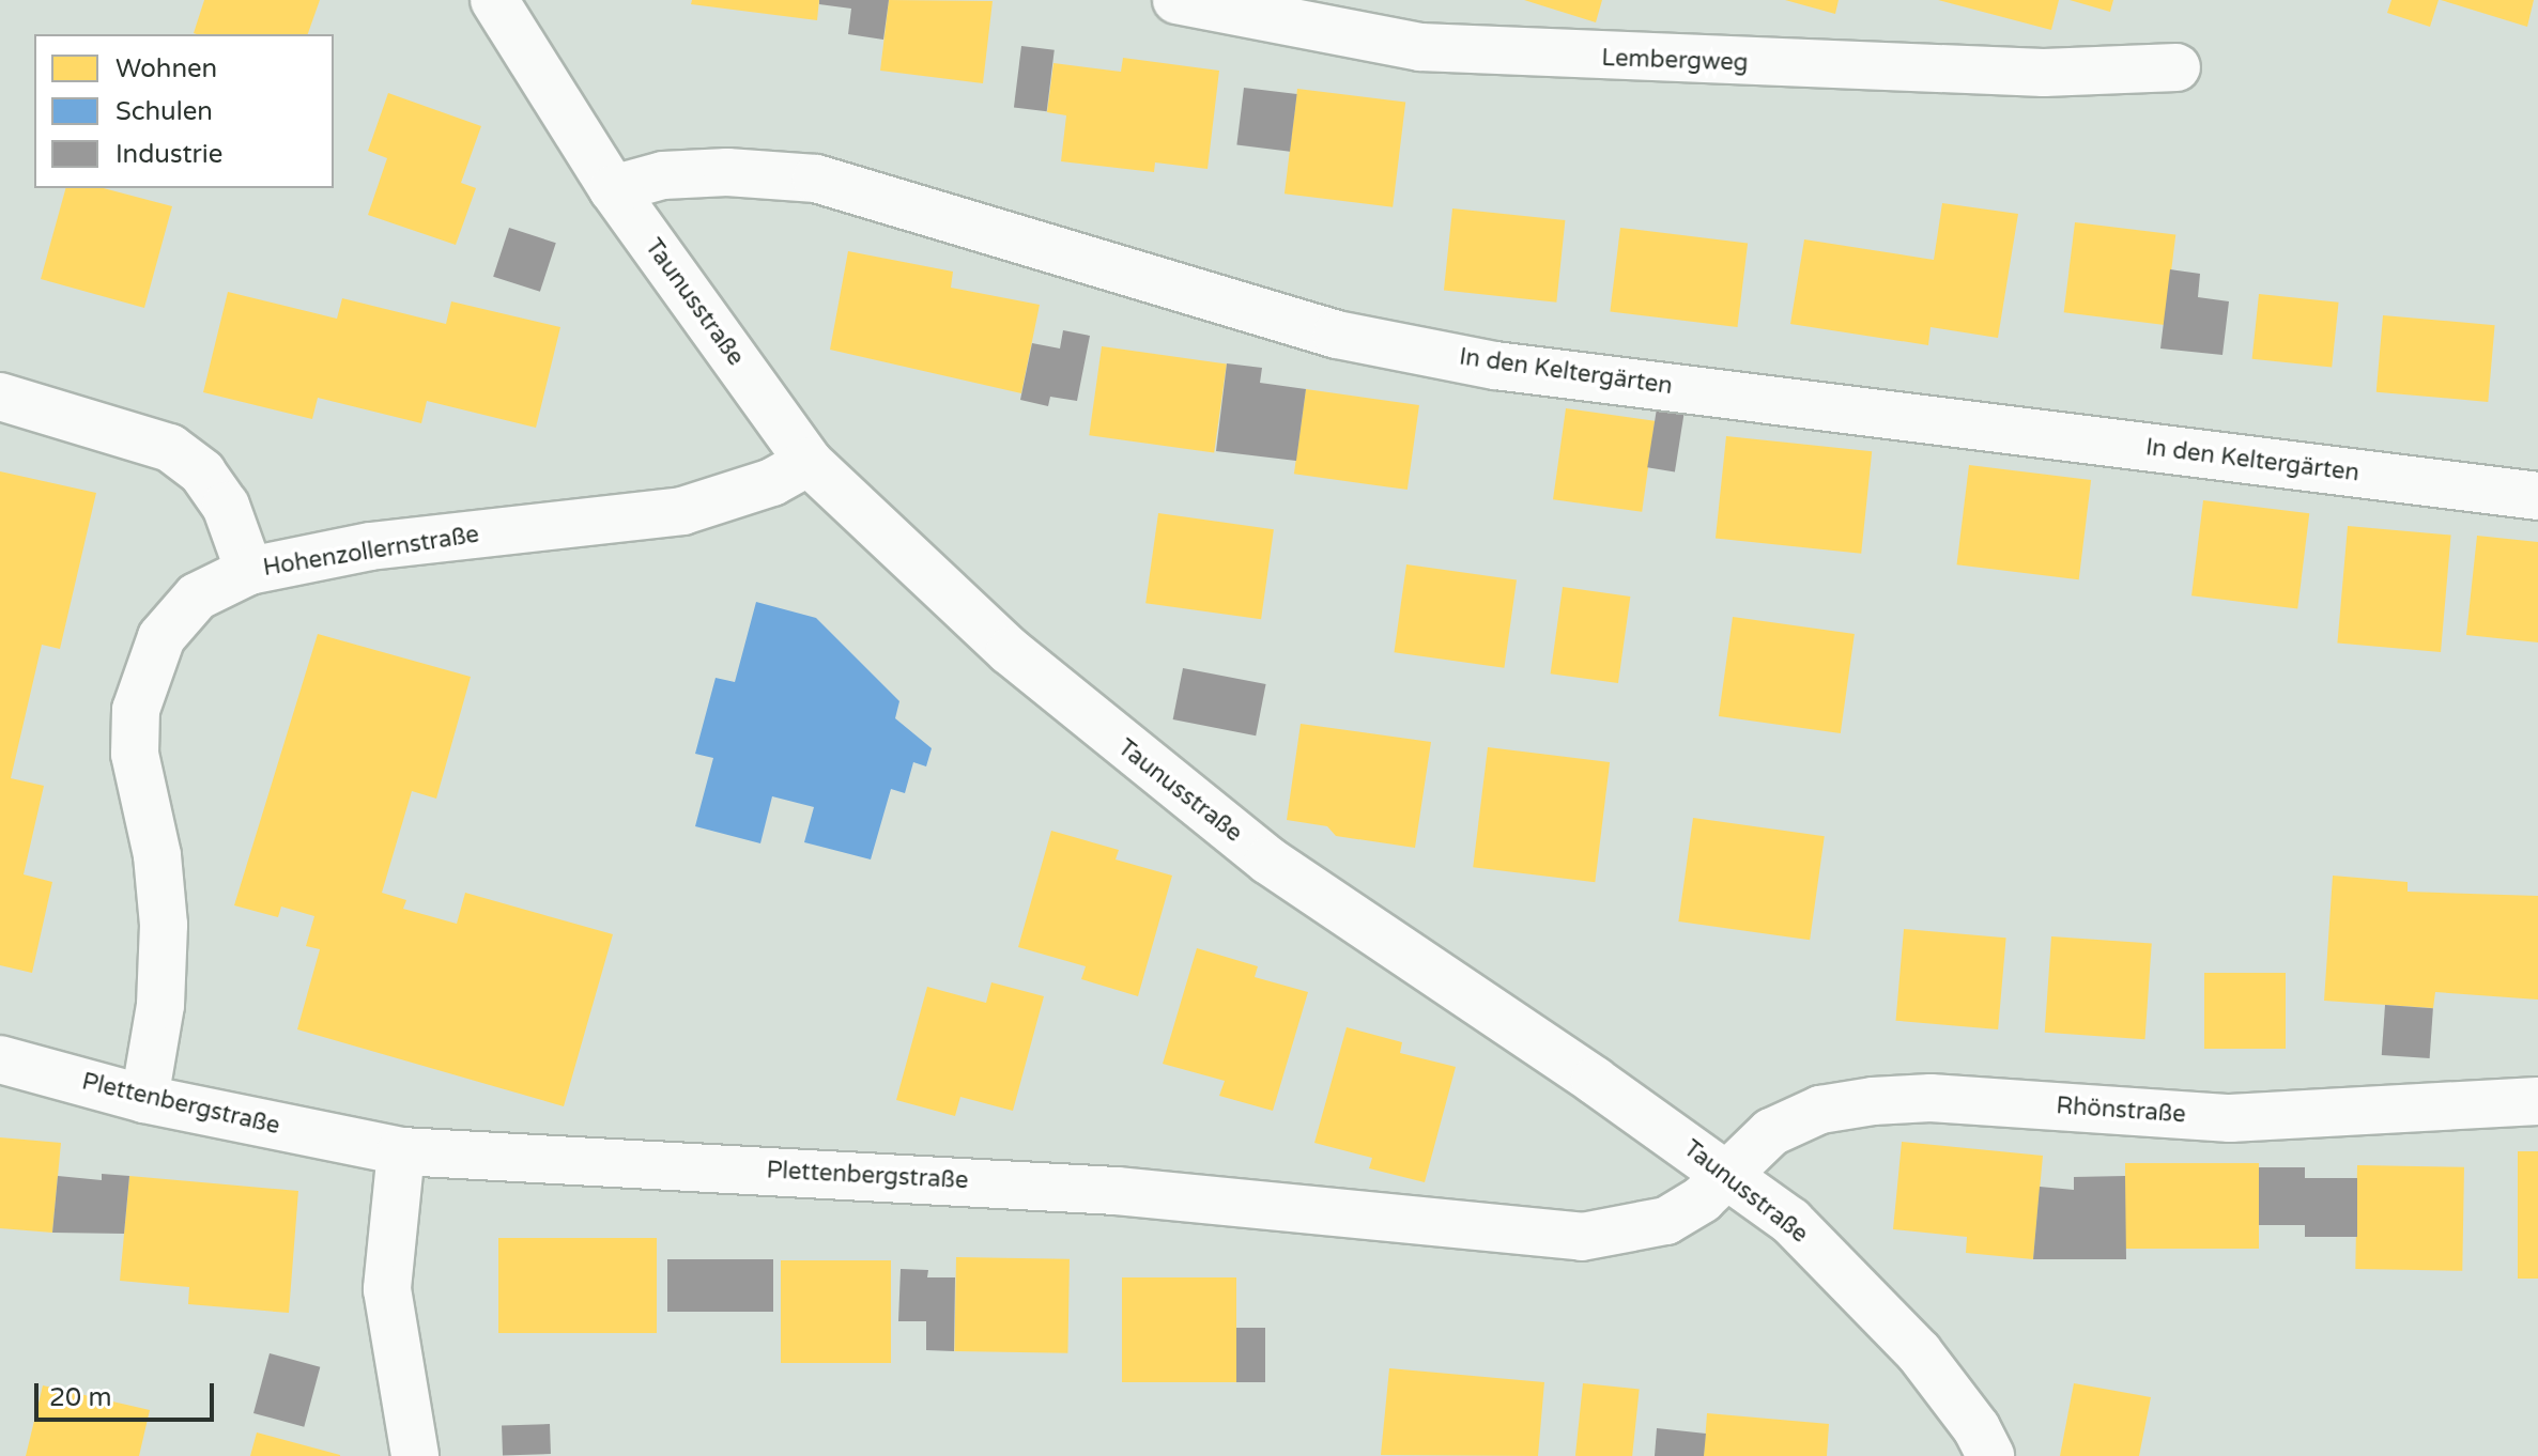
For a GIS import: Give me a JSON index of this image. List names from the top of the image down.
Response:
{
  "streets": {
    "street": [
      "Lembergweg",
      "Taunusstraße",
      "In den Keltergärten",
      "Hohenzollernstraße",
      "Plettenbergstraße",
      "Rhönstraße"
    ]
  },
  "crossings": [
    ["Taunusstraße", "In den Keltergärten"],
    ["Taunusstraße", "Hohenzollernstraße"],
    ["Taunusstraße", "Plettenbergstraße"],
    ["Taunusstraße", "Rhönstraße"],
    ["Hohenzollernstraße", "Plettenbergstraße"],
    ["Plettenbergstraße", "Rhönstraße"]
  ],
  "legend": ["Wohnen", "Schulen", "Industrie"],
  "scale_bar": "20 m"
}
